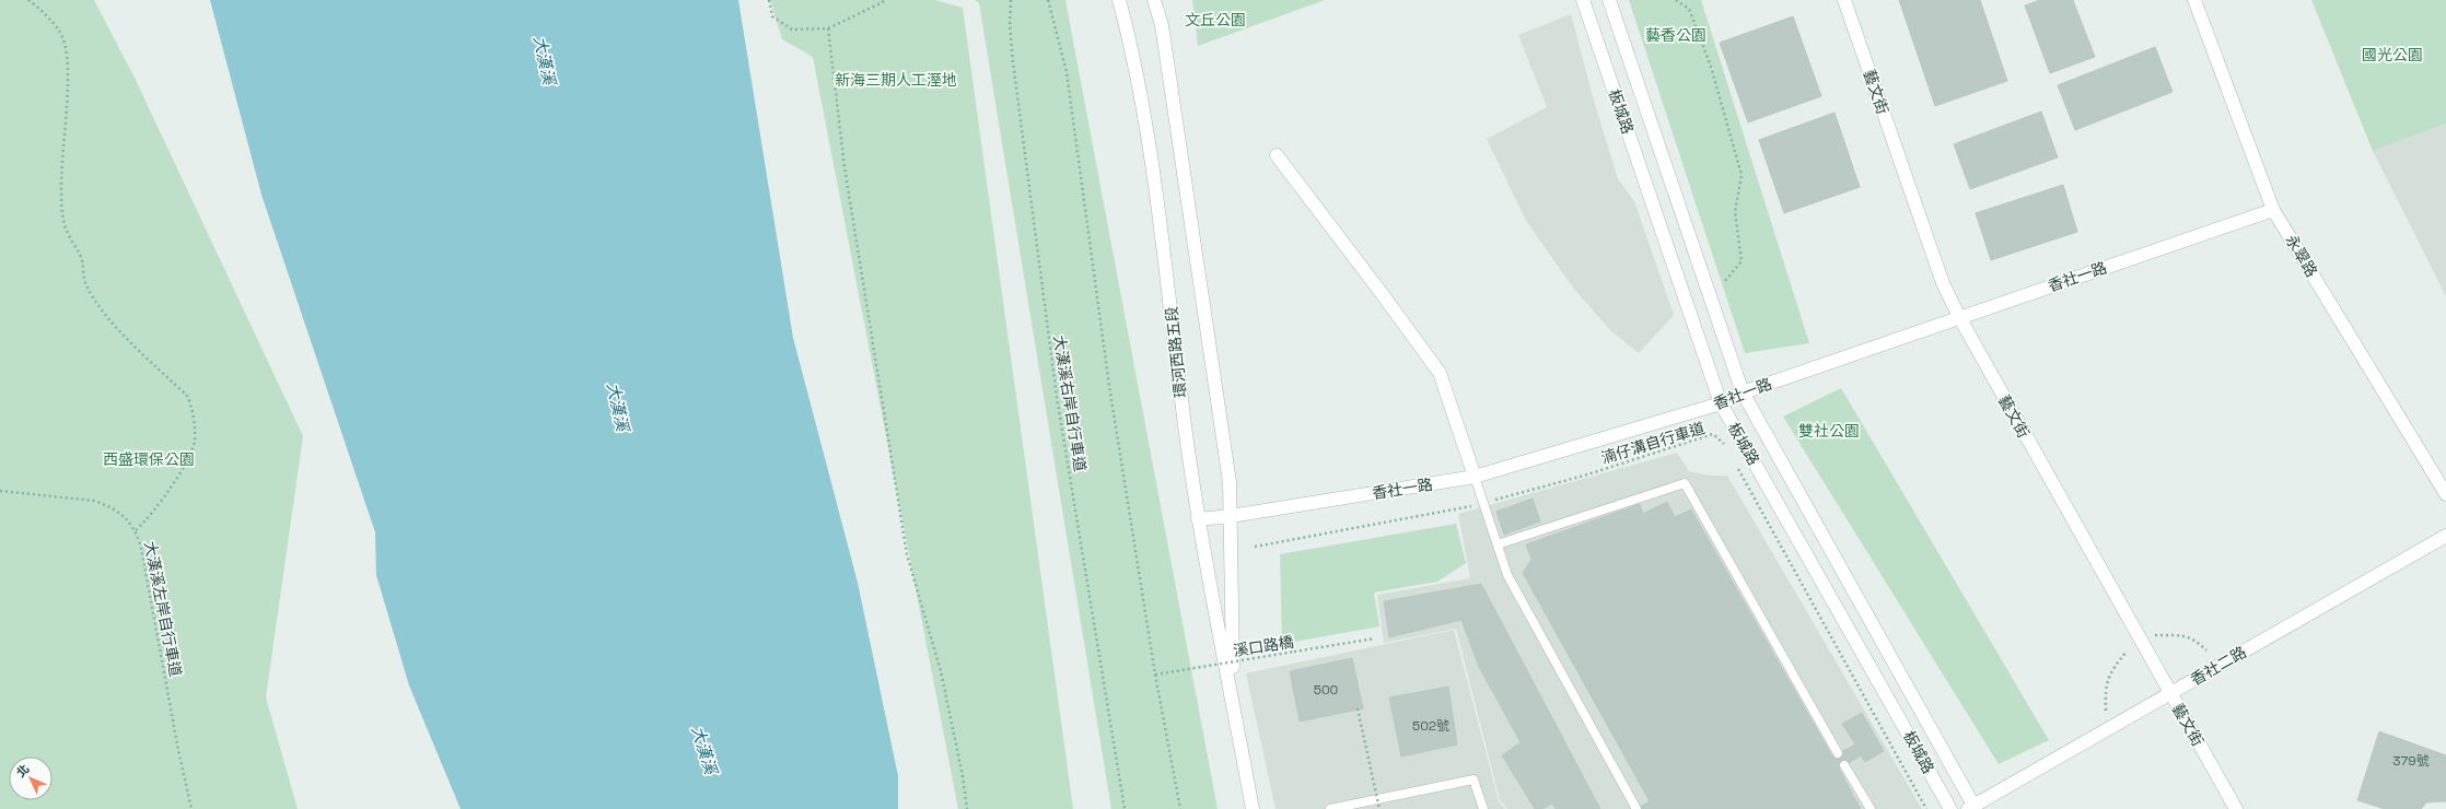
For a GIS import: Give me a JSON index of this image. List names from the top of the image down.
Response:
{
  "streets": {
    "street": [
      "藝文街",
      "板城路",
      "永翠路",
      "香社一路",
      "環河西路五段",
      "香社二路"
    ],
    "path": [
      "大漢溪右岸自行車道",
      "湳仔溝自行車道",
      "大漢溪左岸自行車道",
      "溪口路橋"
    ]
  },
  "crossings": [
    ["藝文街", "香社一路"],
    ["藝文街", "香社二路"],
    ["板城路", "香社一路"],
    ["板城路", "香社二路"],
    ["永翠路", "香社一路"],
    ["香社一路", "環河西路五段"]
  ],
  "water": ["大漢溪"],
  "parks": [
    "文丘公園",
    "藝香公園",
    "國光公園",
    "新海三期人工溼地",
    "雙社公園",
    "西盛環保公園"
  ],
  "house_numbers": ["500", "502號", "379號"],
  "north": "top left"
}
